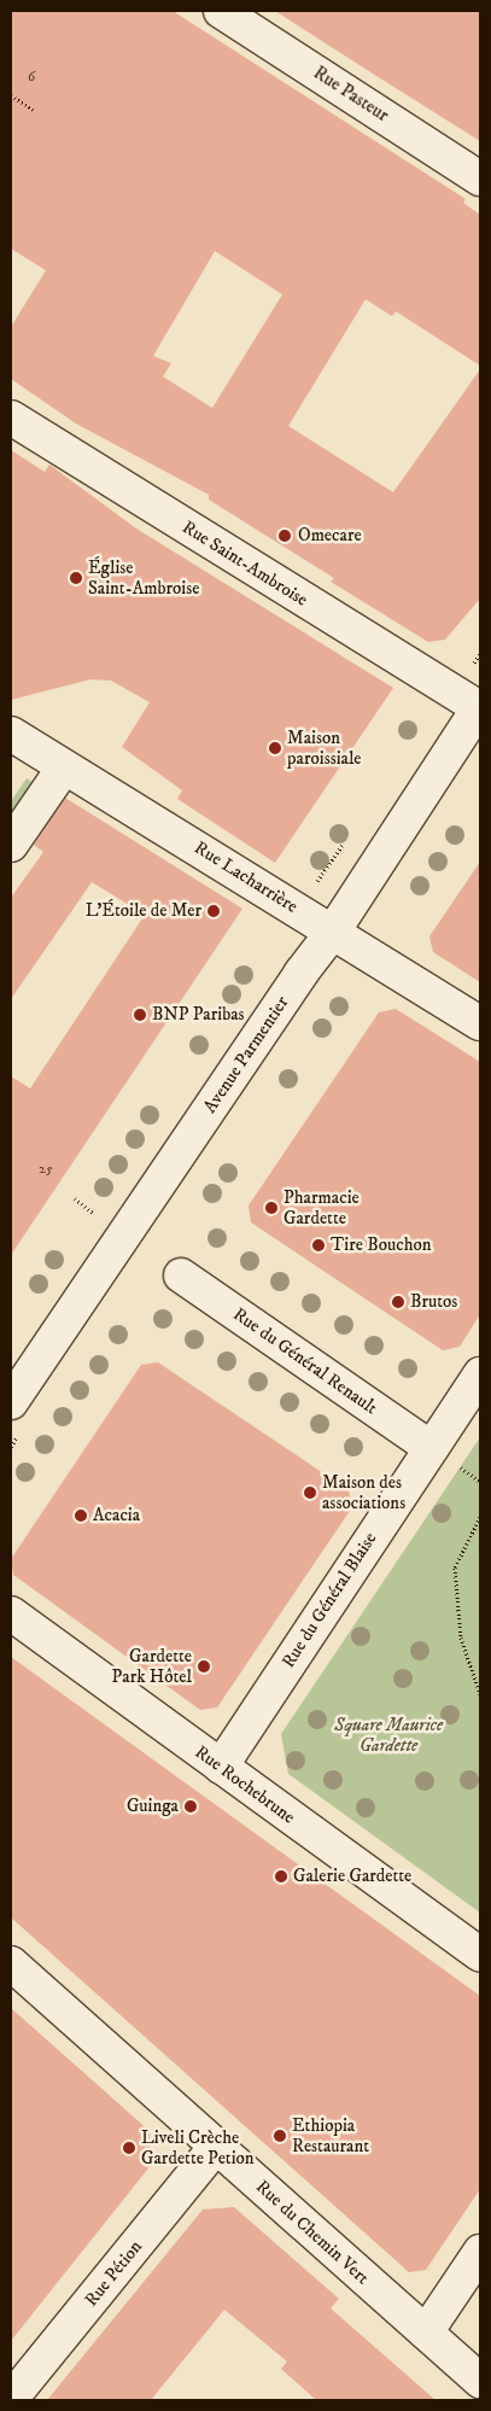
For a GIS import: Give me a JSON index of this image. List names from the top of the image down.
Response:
{
  "streets": {
    "street": [
      "Rue Pasteur",
      "Rue Saint-Ambroise",
      "Rue Lacharrière",
      "Avenue Parmentier",
      "Rue du Général Renault",
      "Rue du Général Blaise",
      "Rue Rochebrune",
      "Rue du Chemin Vert",
      "Rue Pétion"
    ]
  },
  "crossings": [
    ["Rue Saint-Ambroise", "Avenue Parmentier"],
    ["Rue Lacharrière", "Avenue Parmentier"],
    ["Rue du Général Renault", "Rue du Général Blaise"],
    ["Rue du Général Blaise", "Rue Rochebrune"],
    ["Rue du Chemin Vert", "Rue Pétion"]
  ],
  "parks": ["Square Maurice Gardette"],
  "places": [
    "Omecare",
    "Église Saint-Ambroise",
    "Maison paroissiale",
    "L'Étoile de Mer",
    "BNP Paribas",
    "Pharmacie Gardette",
    "Tire Bouchon",
    "Brutos",
    "Maison des associations",
    "Acacia",
    "Gardette Park Hôtel",
    "Guinga",
    "Galerie Gardette",
    "Ethiopia Restaurant",
    "Liveli Crèche Gardette Petion"
  ],
  "house_numbers": ["6", "25"]
}
